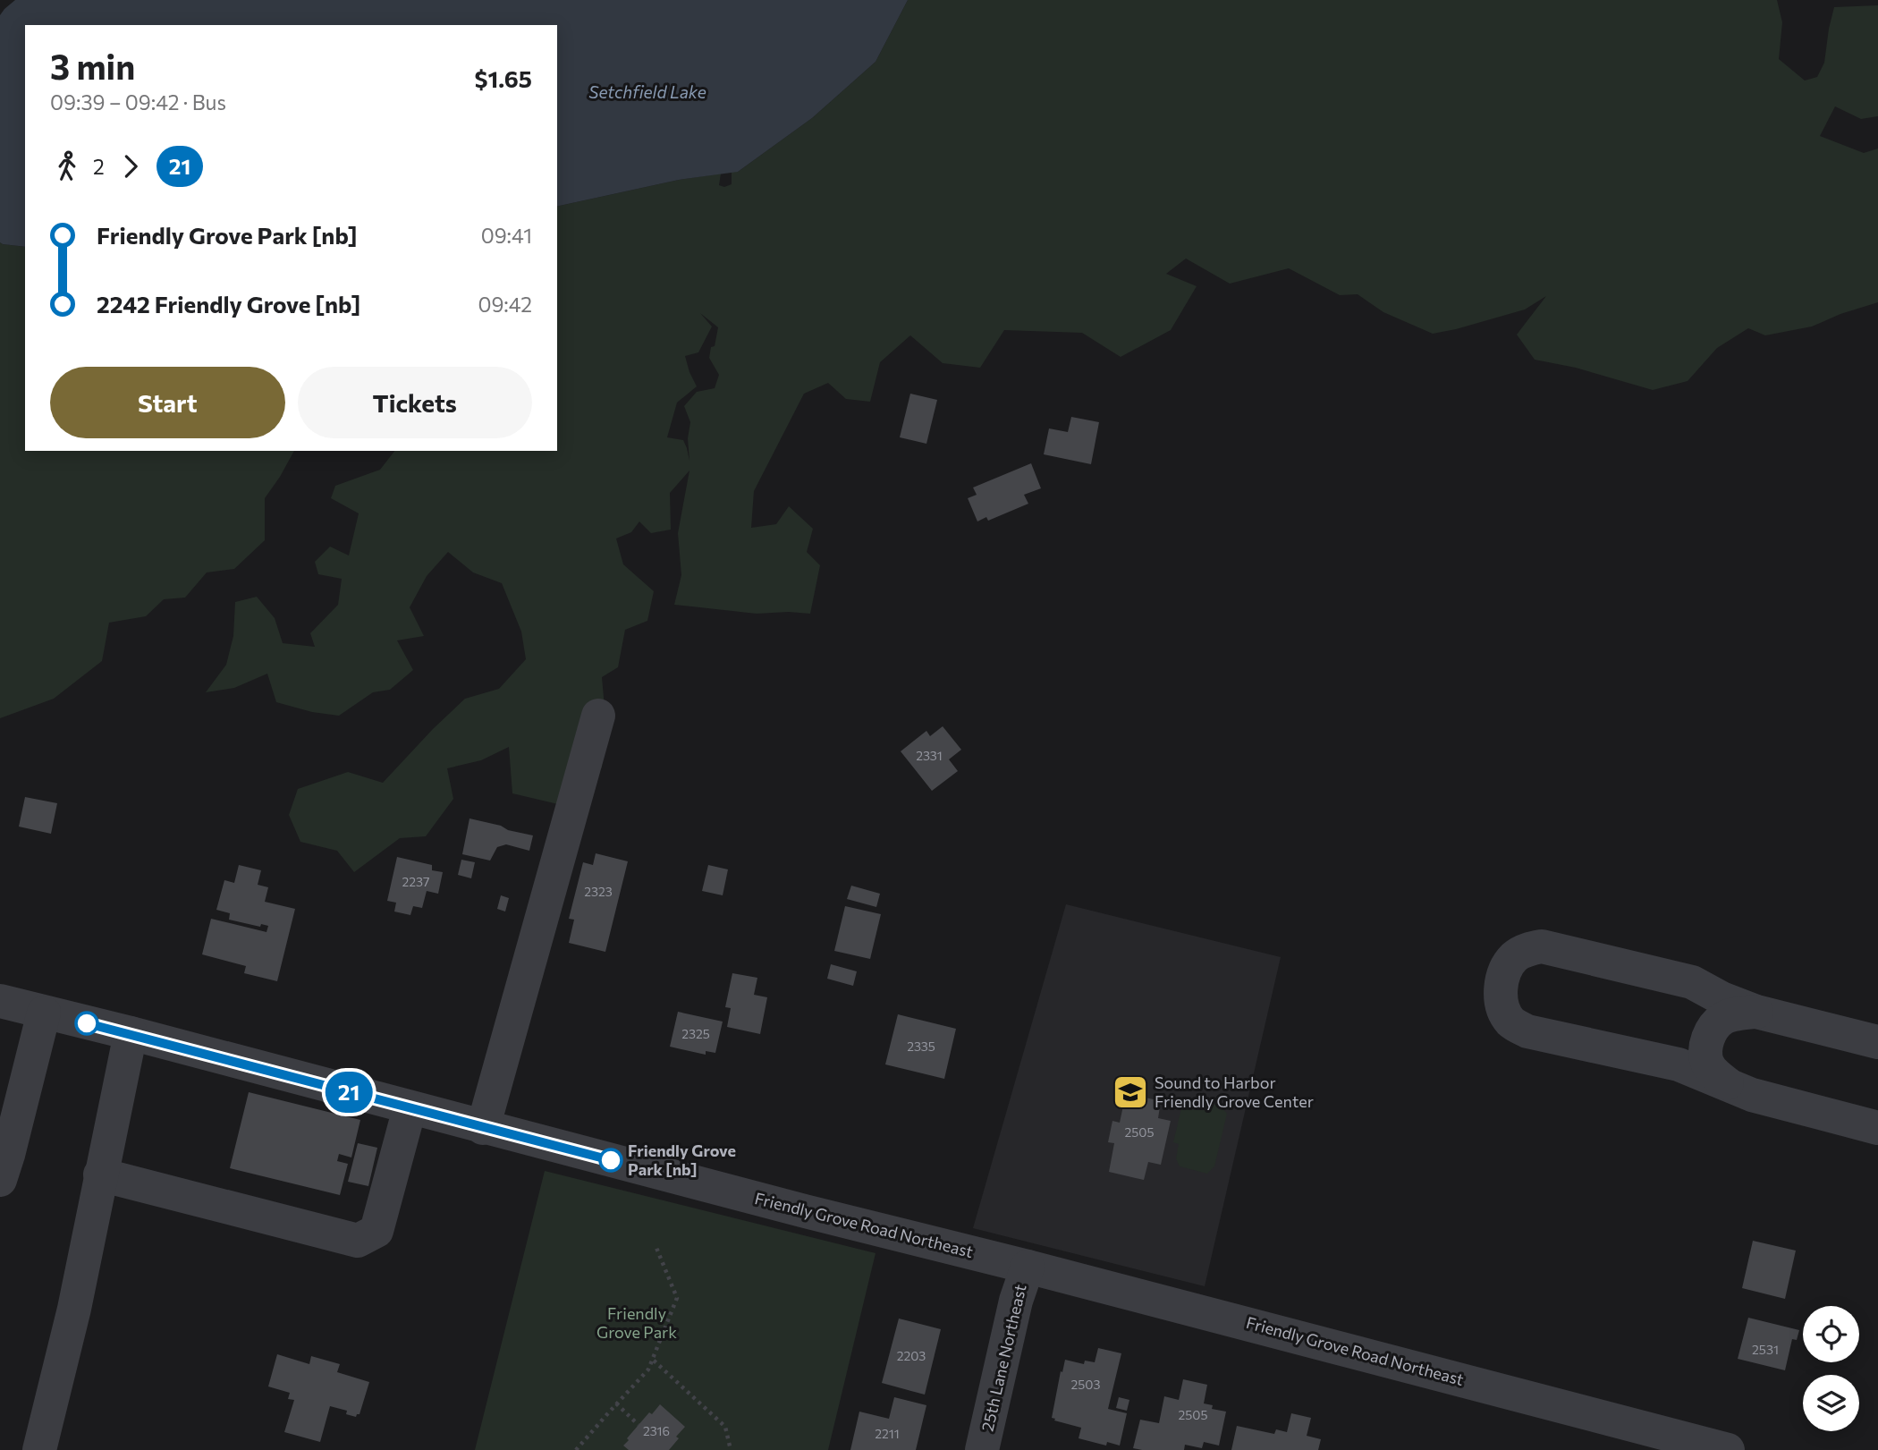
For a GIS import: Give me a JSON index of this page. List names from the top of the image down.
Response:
{
  "streets": {
    "street": ["Friendly Grove Road Northeast", "25th Lane Northeast"]
  },
  "crossings": [
    ["Friendly Grove Road Northeast", "25th Lane Northeast"]
  ],
  "water": ["Setchfield Lake"],
  "parks": ["Friendly Grove Park"],
  "places": {
    "school or university": ["Sound to Harbor Friendly Grove Center"],
    "other": ["Friendly Grove Park [nb]"]
  },
  "lines": ["bus line 21"],
  "house_numbers": [
    "2331",
    "2237",
    "2323",
    "2325",
    "2335",
    "2505",
    "2531",
    "2203",
    "2503",
    "2505",
    "2316",
    "2211"
  ],
  "page": {
    "on_map": "21",
    "heading": ["3 min", "09:39 – 09:42 · Bus", "$1.65"],
    "legs": ["2", "21"],
    "list": [
      {
        "name": "Friendly Grove Park [nb]",
        "value": "09:41"
      },
      {
        "name": "2242 Friendly Grove [nb]",
        "value": "09:42"
      }
    ],
    "buttons": ["Start", "Tickets"]
  }
}
